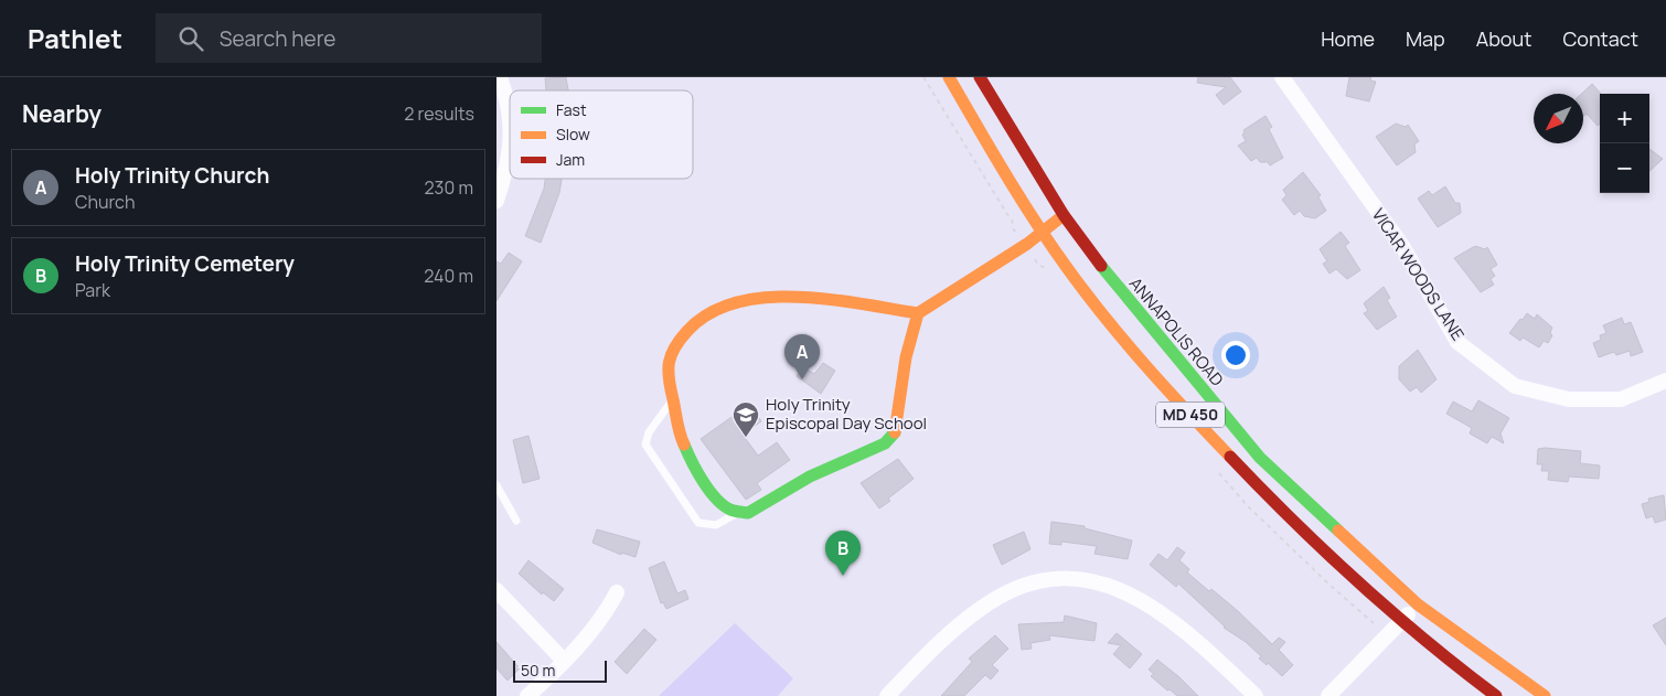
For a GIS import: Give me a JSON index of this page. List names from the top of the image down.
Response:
{
  "streets": {
    "main road": ["ANNAPOLIS ROAD", "MD 450"],
    "street": ["VICAR WOODS LANE"]
  },
  "places": {
    "school or university": ["Holy Trinity Episcopal Day School"]
  },
  "legend": ["Fast", "Slow", "Jam"],
  "scale_bar": "50 m",
  "north": "bottom left",
  "page": {
    "header": "Pathlet",
    "search": "Search here",
    "nav": [
      "Home",
      "Map",
      "About",
      "Contact"
    ],
    "heading": ["Nearby", "2 results"],
    "map_buttons": ["+", "−"],
    "list": [
      {
        "mark": "A",
        "name": "Holy Trinity Church",
        "note": "Church",
        "value": "230 m"
      },
      {
        "mark": "B",
        "name": "Holy Trinity Cemetery",
        "note": "Park",
        "value": "240 m"
      }
    ],
    "pins": ["A", "B"],
    "scale": "50 m"
  }
}
